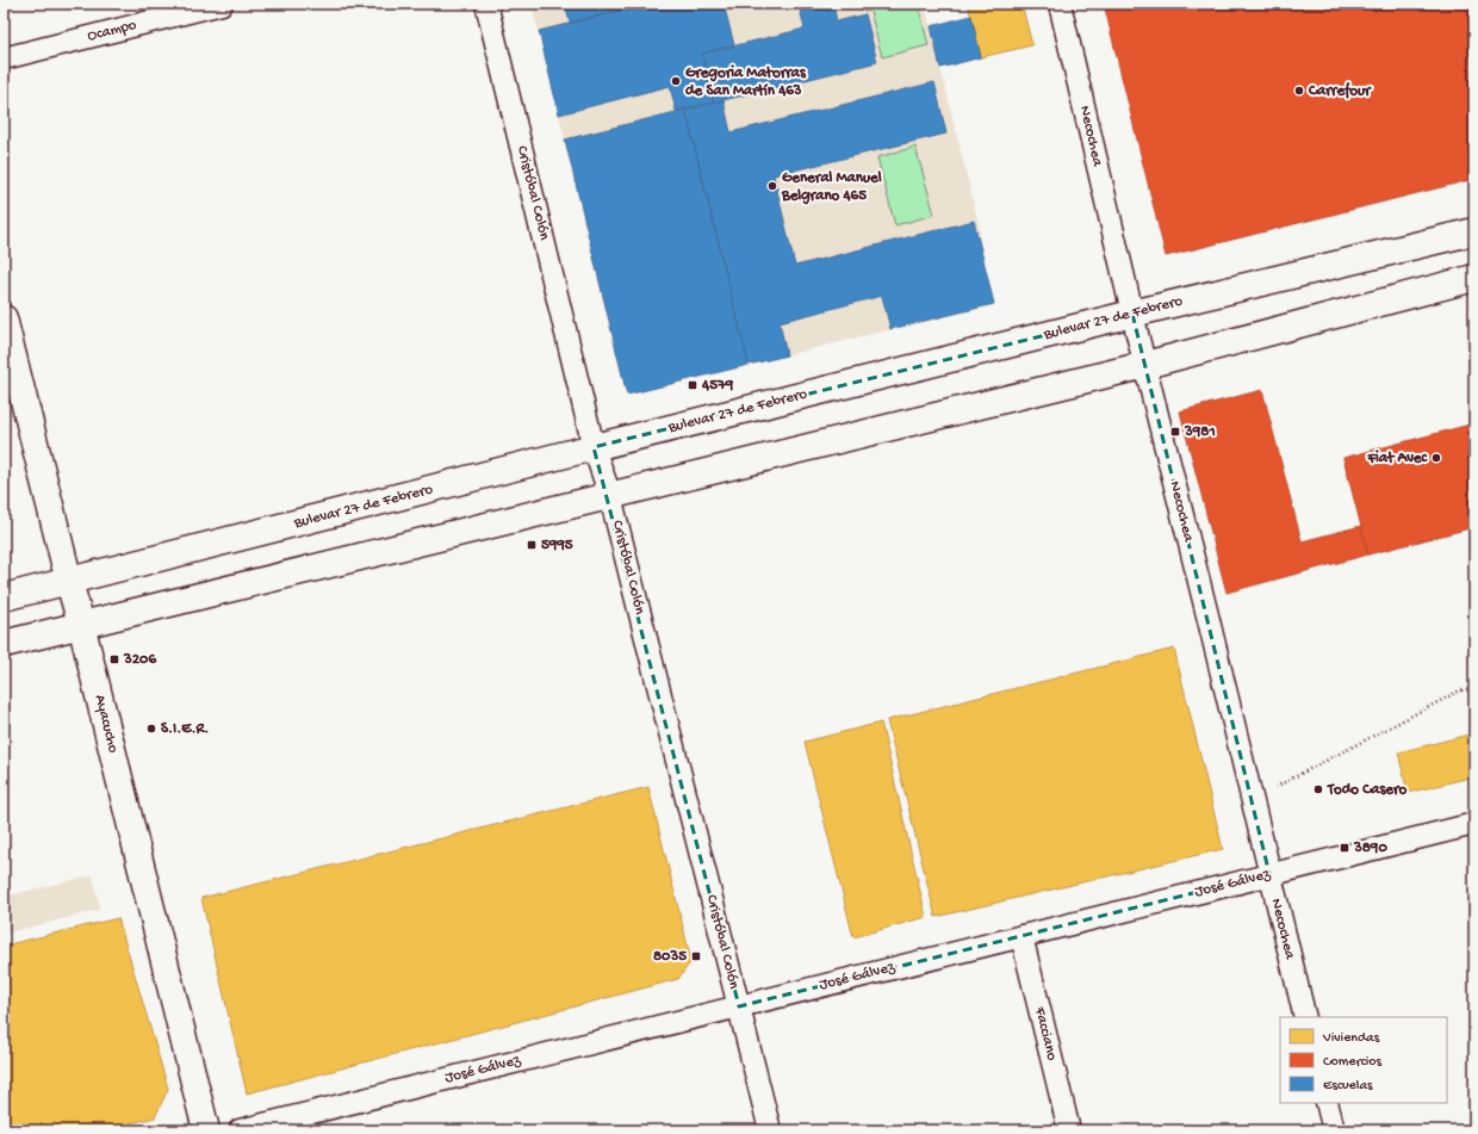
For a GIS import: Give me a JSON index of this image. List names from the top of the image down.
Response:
{
  "streets": {
    "main road": ["Bulevar 27 de Febrero", "Ayacucho"],
    "street": [
      "Ocampo",
      "Necochea",
      "Cristóbal Colón",
      "José Gálvez",
      "Facciano"
    ]
  },
  "crossings": [
    ["Necochea", "Bulevar 27 de Febrero"],
    ["Necochea", "José Gálvez"],
    ["Cristóbal Colón", "Bulevar 27 de Febrero"],
    ["Cristóbal Colón", "José Gálvez"],
    ["Bulevar 27 de Febrero", "Ayacucho"],
    ["José Gálvez", "Facciano"]
  ],
  "places": {
    "other": [
      "Gregoria Matorras de San Martín 463",
      "Carrefour",
      "General Manuel Belgrano 465",
      "Fiat Avec",
      "S.I.E.R.",
      "Todo Casero"
    ],
    "transit": [
      "4579",
      "3981",
      "5995",
      "3206",
      "3890",
      "8035"
    ]
  },
  "legend": ["Viviendas", "Comercios", "Escuelas"]
}
